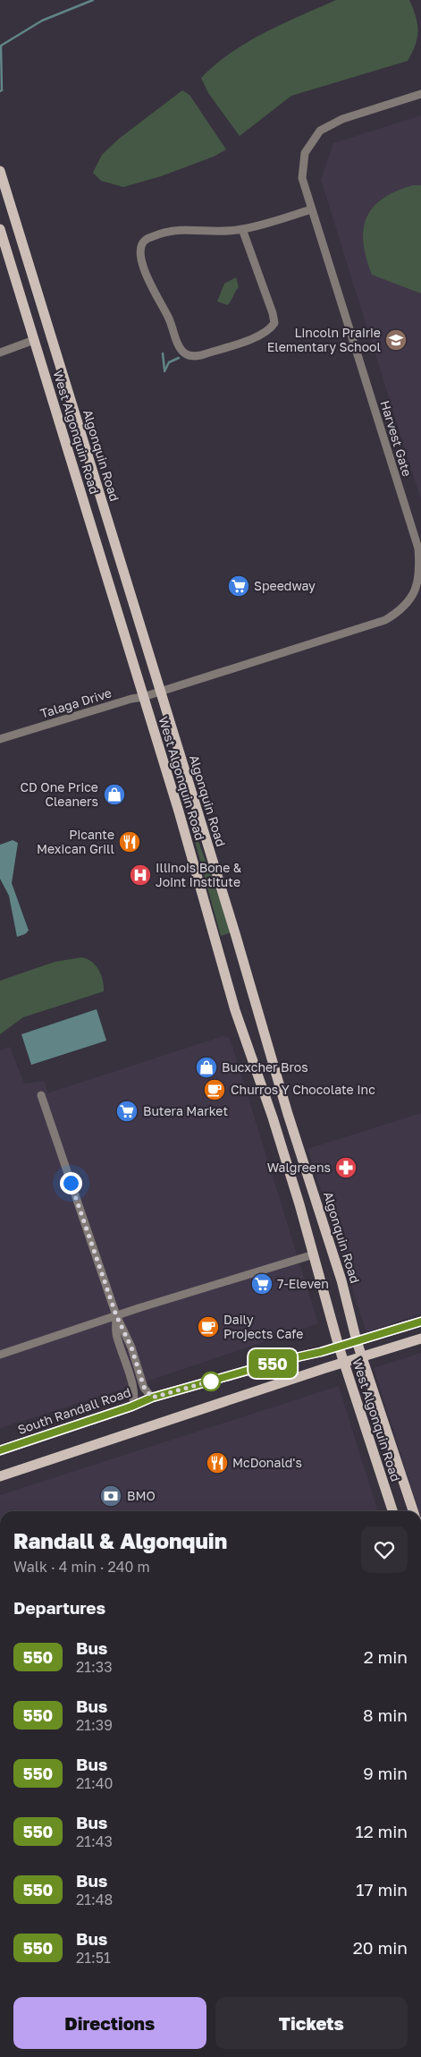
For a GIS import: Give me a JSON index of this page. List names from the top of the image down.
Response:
{
  "streets": {
    "main road": ["West Algonquin Road", "Algonquin Road", "South Randall Road"],
    "street": ["Harvest Gate", "Talaga Drive"]
  },
  "crossings": [
    ["West Algonquin Road", "Talaga Drive"],
    ["West Algonquin Road", "South Randall Road"],
    ["Harvest Gate", "Algonquin Road"],
    ["Harvest Gate", "Talaga Drive"],
    ["Algonquin Road", "Talaga Drive"],
    ["Algonquin Road", "South Randall Road"]
  ],
  "places": {
    "school or university": ["Lincoln Prairie Elementary School"],
    "supermarket": ["Speedway", "Butera Market", "7-Eleven"],
    "shop": ["CD One Price Cleaners", "Bucxcher Bros"],
    "restaurant": ["Picante Mexican Grill", "McDonald's"],
    "hospital": ["Illinois Bone & Joint Institute"],
    "cafe": ["Churros Y Chocolate Inc", "Daily Projects Cafe"],
    "pharmacy": ["Walgreens"],
    "bank": ["BMO"]
  },
  "lines": ["bus line 550"],
  "page": {
    "on_map": "550",
    "heading": [
      ["Randall & Algonquin", "Walk · 4 min · 240 m"],
      "Departures"
    ],
    "list": [
      {
        "mark": "550",
        "name": "Bus",
        "note": "21:33",
        "value": "2 min"
      },
      {
        "mark": "550",
        "name": "Bus",
        "note": "21:39",
        "value": "8 min"
      },
      {
        "mark": "550",
        "name": "Bus",
        "note": "21:40",
        "value": "9 min"
      },
      {
        "mark": "550",
        "name": "Bus",
        "note": "21:43",
        "value": "12 min"
      },
      {
        "mark": "550",
        "name": "Bus",
        "note": "21:48",
        "value": "17 min"
      },
      {
        "mark": "550",
        "name": "Bus",
        "note": "21:51",
        "value": "20 min"
      }
    ],
    "buttons": ["Directions", "Tickets"]
  }
}
